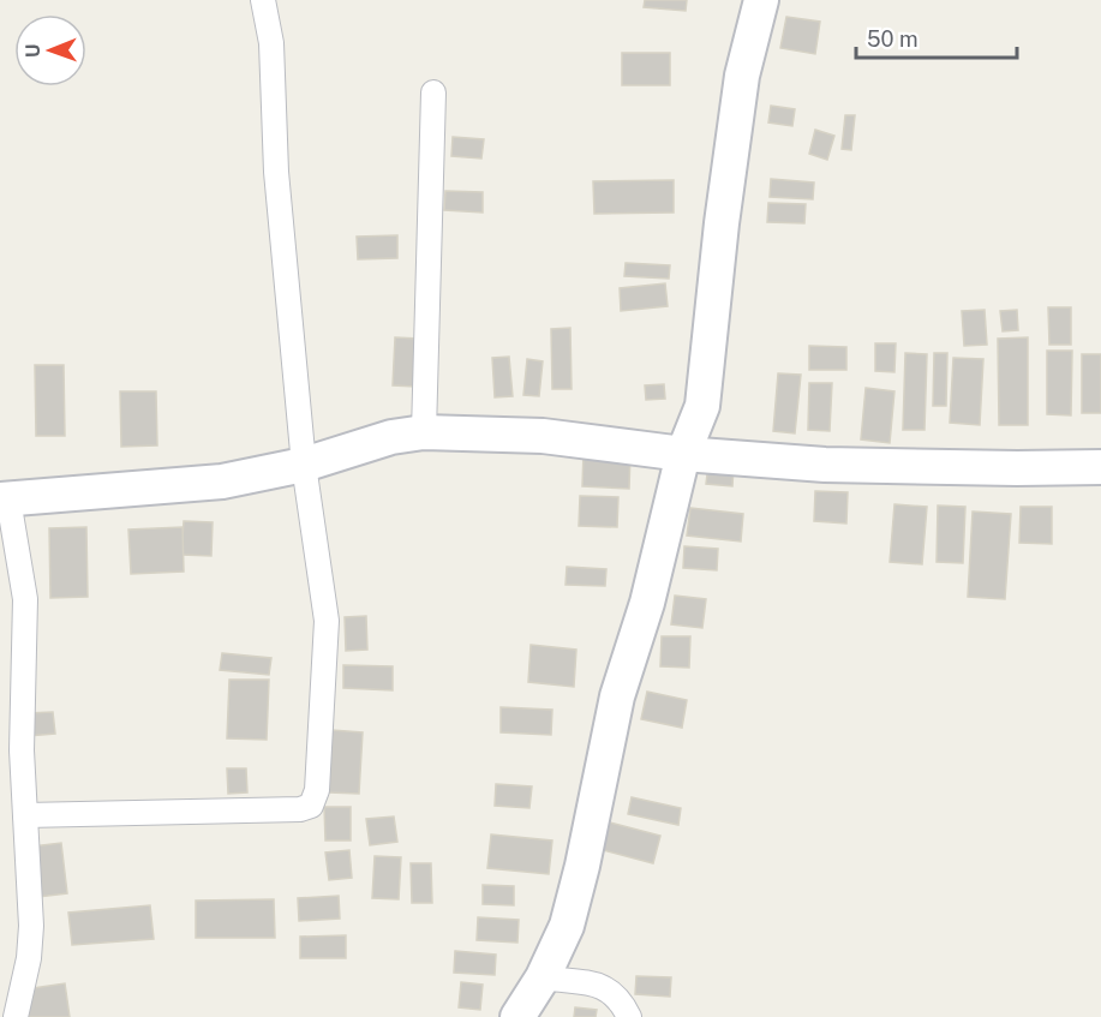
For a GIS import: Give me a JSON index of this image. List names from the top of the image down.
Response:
{
  "scale_bar": "50 m",
  "north": "left"
}
